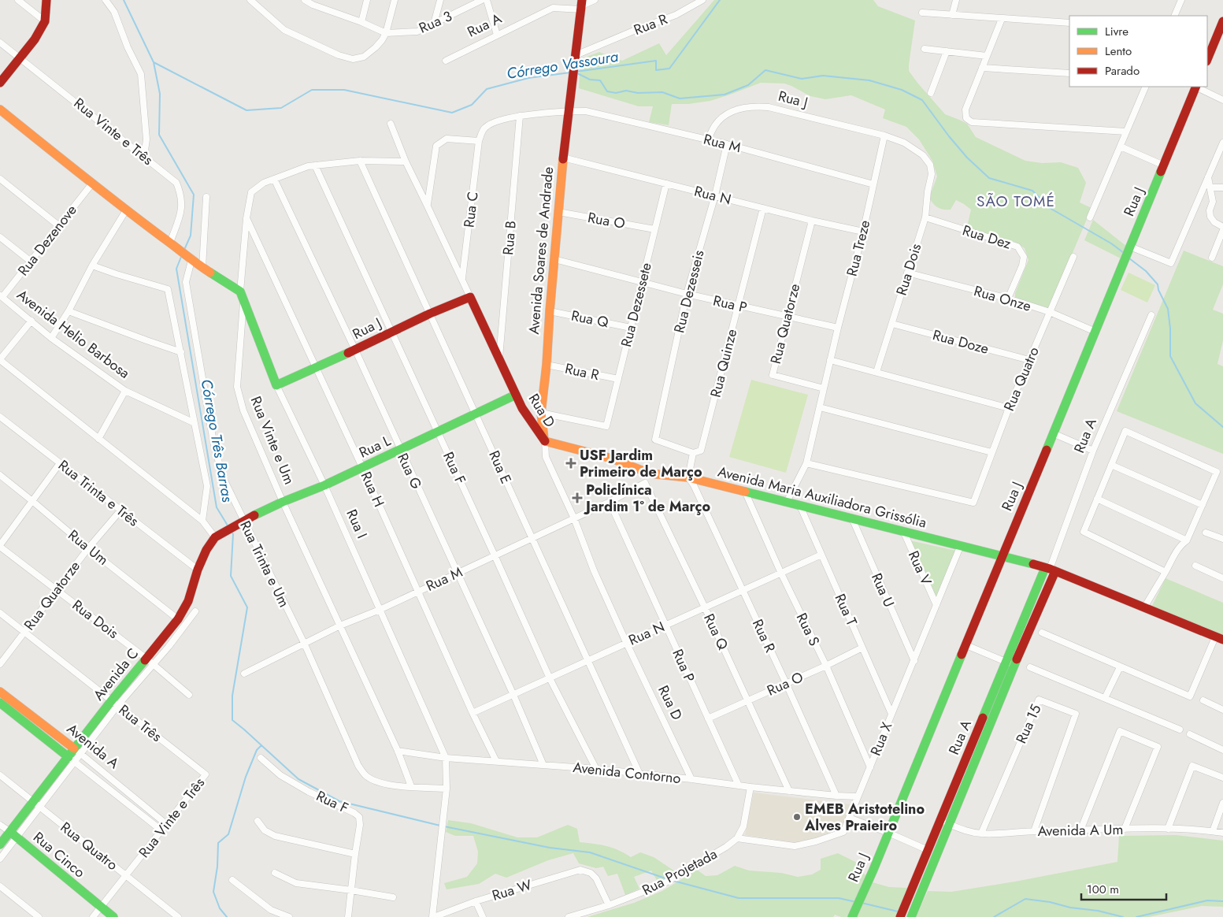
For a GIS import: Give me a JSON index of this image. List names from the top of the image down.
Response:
{
  "streets": {
    "street": [
      "Rua 3",
      "Rua R",
      "Rua A",
      "Rua J",
      "Rua Vinte e Três",
      "Rua M",
      "Rua N",
      "Rua C",
      "Rua O",
      "Rua Dez",
      "Rua B",
      "Rua Dezenove",
      "Rua Treze",
      "Avenida Soares de Andrade",
      "Rua Dois",
      "Rua Dezesseis",
      "Rua Onze",
      "Rua P",
      "Rua Dezessete",
      "Rua Q",
      "Rua Quatorze",
      "Avenida Helio Barbosa",
      "Rua Doze",
      "Rua Quinze",
      "Rua Quatro",
      "Rua D",
      "Rua Vinte e Um",
      "Rua L",
      "Rua E",
      "Rua F",
      "Rua G",
      "Rua H",
      "Rua Trinta e Três",
      "Avenida Maria Auxiliadora Grissólia",
      "Rua I",
      "Rua Um",
      "Rua Trinta e Um",
      "Rua V",
      "Rua U",
      "Rua T",
      "Rua S",
      "Avenida C",
      "Rua Três",
      "Rua 15",
      "Rua X",
      "Avenida A",
      "Avenida Contorno",
      "Avenida A Um",
      "Rua Cinco",
      "Rua Projetada",
      "Rua W"
    ]
  },
  "crossings": [
    ["Rua R", "Rua N"],
    ["Rua R", "Rua O"],
    ["Rua R", "Avenida Soares de Andrade"],
    ["Rua R", "Rua Dezessete"],
    ["Rua R", "Avenida Maria Auxiliadora Grissólia"],
    ["Rua R", "Avenida Contorno"],
    ["Rua A", "Avenida Soares de Andrade"],
    ["Rua A", "Avenida Maria Auxiliadora Grissólia"],
    ["Rua A", "Avenida A Um"],
    ["Rua J", "Rua M"],
    ["Rua J", "Rua Treze"],
    ["Rua J", "Rua Dois"],
    ["Rua J", "Rua Onze"],
    ["Rua J", "Rua D"],
    ["Rua J", "Rua E"],
    ["Rua J", "Rua F"],
    ["Rua J", "Rua G"],
    ["Rua J", "Rua H"],
    ["Rua J", "Avenida Maria Auxiliadora Grissólia"],
    ["Rua J", "Rua I"],
    ["Rua Vinte e Três", "Rua Quatro"],
    ["Rua Vinte e Três", "Rua Três"],
    ["Rua Vinte e Três", "Avenida A"],
    ["Rua Vinte e Três", "Rua Cinco"],
    ["Rua M", "Rua Treze"],
    ["Rua M", "Avenida Soares de Andrade"],
    ["Rua M", "Rua Dezesseis"],
    ["Rua M", "Rua P"],
    ["Rua M", "Rua Q"],
    ["Rua M", "Rua D"],
    ["Rua M", "Rua Vinte e Um"],
    ["Rua M", "Rua E"],
    ["Rua M", "Rua F"],
    ["Rua M", "Rua G"],
    ["Rua M", "Rua H"],
    ["Rua M", "Rua I"],
    ["Rua M", "Rua Trinta e Um"],
    ["Rua N", "Rua Treze"],
    ["Rua N", "Avenida Soares de Andrade"],
    ["Rua N", "Rua Dezesseis"],
    ["Rua N", "Rua P"],
    ["Rua N", "Rua Dezessete"],
    ["Rua N", "Rua Q"],
    ["Rua N", "Rua Quatorze"],
    ["Rua N", "Rua Quinze"],
    ["Rua N", "Rua D"],
    ["Rua N", "Rua E"],
    ["Rua N", "Rua F"],
    ["Rua N", "Rua G"],
    ["Rua N", "Rua H"],
    ["Rua N", "Rua T"],
    ["Rua N", "Rua S"],
    ["Rua C", "Rua D"],
    ["Rua O", "Avenida Soares de Andrade"],
    ["Rua O", "Rua P"],
    ["Rua O", "Rua Dezessete"],
    ["Rua O", "Rua Q"],
    ["Rua O", "Rua T"],
    ["Rua O", "Rua S"],
    ["Rua Dez", "Rua Dois"],
    ["Rua Dez", "Rua Onze"],
    ["Rua B", "Rua D"],
    ["Rua Dezenove", "Avenida Helio Barbosa"],
    ["Rua Treze", "Rua P"],
    ["Rua Treze", "Rua Quatorze"],
    ["Rua Treze", "Rua Quatro"],
    ["Rua Treze", "Avenida Maria Auxiliadora Grissólia"],
    ["Avenida Soares de Andrade", "Rua P"],
    ["Avenida Soares de Andrade", "Rua Dezessete"],
    ["Avenida Soares de Andrade", "Rua Q"],
    ["Avenida Soares de Andrade", "Rua D"],
    ["Avenida Soares de Andrade", "Avenida Maria Auxiliadora Grissólia"],
    ["Rua Dois", "Rua Onze"],
    ["Rua Dois", "Rua Quatorze"],
    ["Rua Dois", "Rua Doze"],
    ["Rua Dois", "Avenida C"],
    ["Rua Dezesseis", "Rua P"],
    ["Rua Dezesseis", "Rua Quinze"],
    ["Rua Onze", "Rua Quatro"],
    ["Rua P", "Rua Dezessete"],
    ["Rua P", "Rua Quatorze"],
    ["Rua P", "Rua Quinze"],
    ["Rua P", "Avenida Contorno"],
    ["Rua Dezessete", "Rua Q"],
    ["Rua Q", "Avenida Contorno"],
    ["Rua Quatorze", "Rua Trinta e Três"],
    ["Rua Quatorze", "Rua Um"],
    ["Rua Quatorze", "Rua Três"],
    ["Rua Doze", "Rua Quatro"],
    ["Rua Quatro", "Avenida C"],
    ["Rua D", "Rua Vinte e Um"],
    ["Rua D", "Rua L"],
    ["Rua D", "Avenida Maria Auxiliadora Grissólia"],
    ["Rua D", "Avenida Contorno"],
    ["Rua Vinte e Um", "Rua L"],
    ["Rua Vinte e Um", "Rua E"],
    ["Rua Vinte e Um", "Rua F"],
    ["Rua Vinte e Um", "Rua G"],
    ["Rua Vinte e Um", "Rua H"],
    ["Rua Vinte e Um", "Rua I"],
    ["Rua Vinte e Um", "Rua Trinta e Um"],
    ["Rua Vinte e Um", "Avenida Contorno"],
    ["Rua L", "Rua E"],
    ["Rua L", "Rua F"],
    ["Rua L", "Rua G"],
    ["Rua L", "Rua H"],
    ["Rua L", "Rua I"],
    ["Rua L", "Rua Trinta e Um"],
    ["Rua L", "Avenida C"],
    ["Rua E", "Avenida Contorno"],
    ["Rua F", "Avenida Contorno"],
    ["Rua G", "Avenida Contorno"],
    ["Rua H", "Avenida Contorno"],
    ["Rua Trinta e Três", "Avenida C"],
    ["Avenida Maria Auxiliadora Grissólia", "Rua V"],
    ["Avenida Maria Auxiliadora Grissólia", "Rua U"],
    ["Avenida Maria Auxiliadora Grissólia", "Rua T"],
    ["Avenida Maria Auxiliadora Grissólia", "Rua S"],
    ["Avenida Maria Auxiliadora Grissólia", "Rua X"],
    ["Rua I", "Avenida Contorno"],
    ["Rua Um", "Avenida C"],
    ["Rua Trinta e Um", "Avenida C"],
    ["Rua V", "Rua X"],
    ["Rua U", "Rua X"],
    ["Rua T", "Rua X"],
    ["Rua S", "Rua X"],
    ["Avenida C", "Rua Três"],
    ["Avenida C", "Avenida A"],
    ["Avenida C", "Rua Cinco"],
    ["Rua 15", "Avenida A Um"],
    ["Rua X", "Avenida Contorno"],
    ["Rua X", "Rua Projetada"],
    ["Rua Projetada", "Rua W"]
  ],
  "districts": ["SÃO TOMÉ"],
  "water": ["Córrego Vassoura", "Córrego Três Barras"],
  "places": {
    "health": ["USF Jardim Primeiro de Março", "Policlínica Jardim 1º de Março"],
    "other": ["EMEB Aristotelino Alves Praieiro"]
  },
  "legend": ["Livre", "Lento", "Parado"],
  "scale_bar": "100 m"
}
